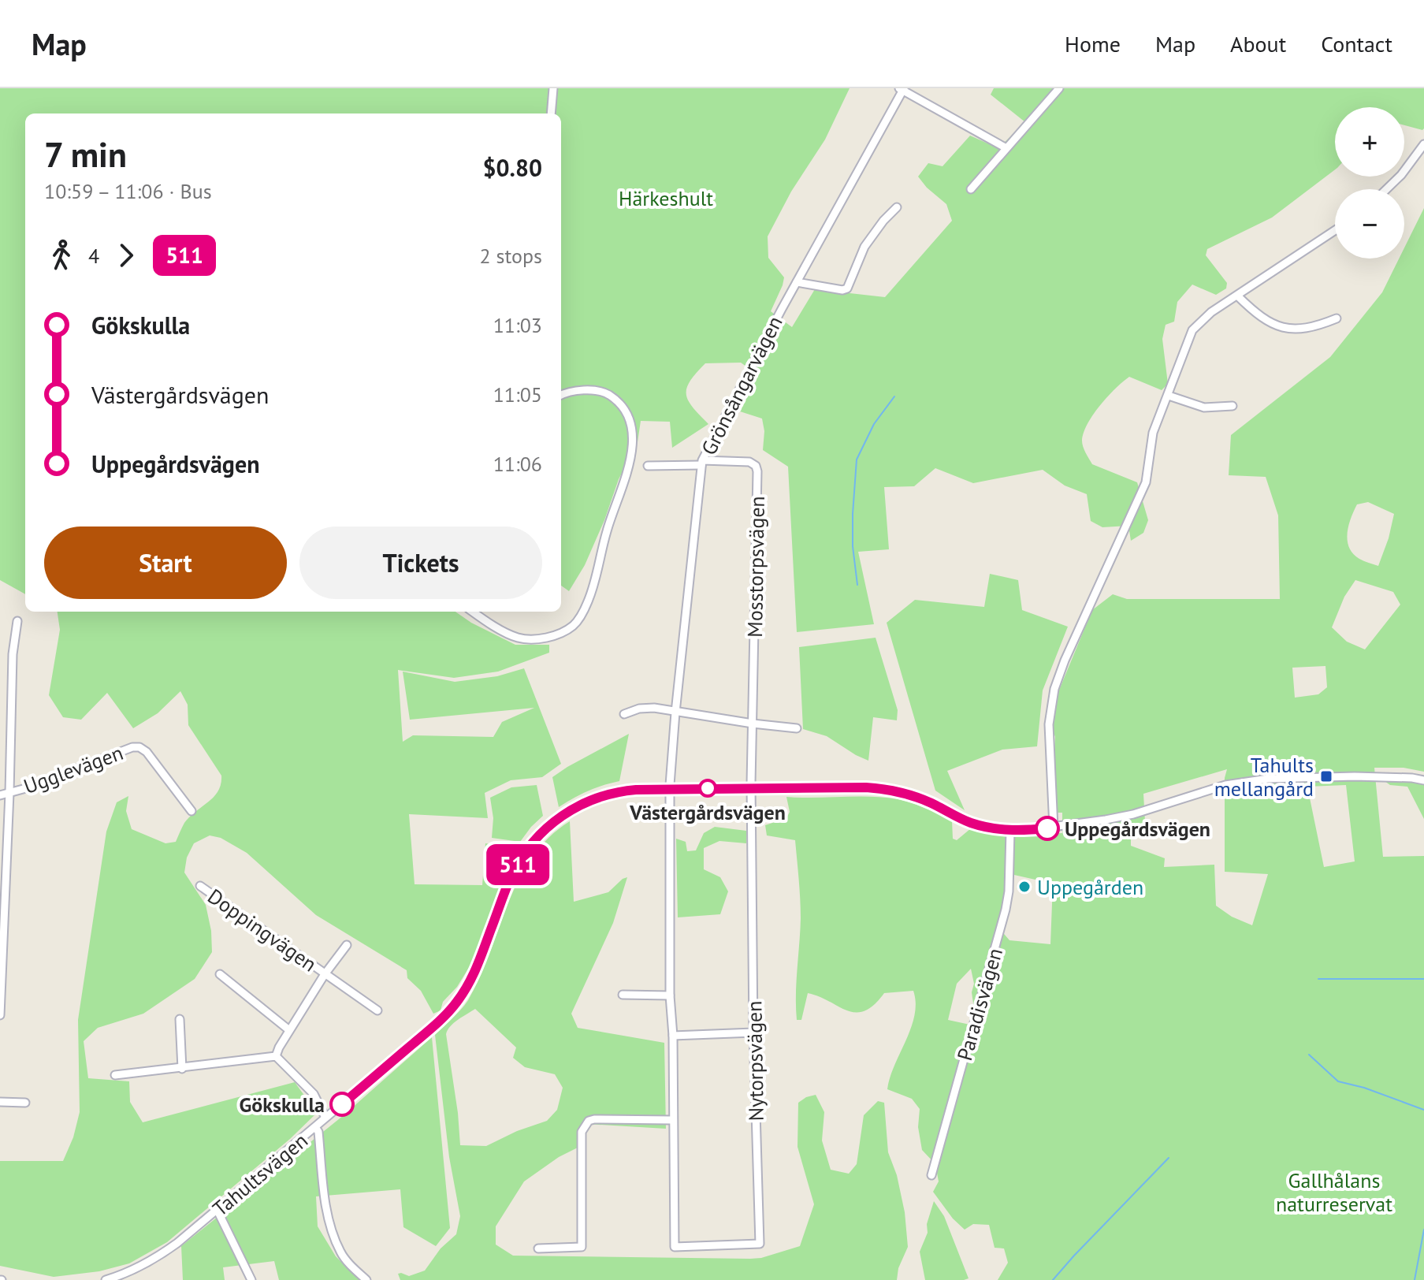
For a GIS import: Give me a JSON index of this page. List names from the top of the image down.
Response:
{
  "streets": {
    "street": [
      "Grönsångarvägen",
      "Mosstorpsvägen",
      "Ugglevägen",
      "Doppingvägen",
      "Paradisvägen",
      "Nytorpsvägen",
      "Tahultsvägen"
    ]
  },
  "crossings": [
    ["Grönsångarvägen", "Mosstorpsvägen"],
    ["Grönsångarvägen", "Tahultsvägen"],
    ["Mosstorpsvägen", "Nytorpsvägen"],
    ["Mosstorpsvägen", "Tahultsvägen"],
    ["Paradisvägen", "Tahultsvägen"],
    ["Nytorpsvägen", "Tahultsvägen"]
  ],
  "parks": ["Härkeshult", "Gallhålans naturreservat"],
  "places": {
    "transit": ["Tahults mellangård"],
    "other": [
      "Västergårdsvägen",
      "Uppegårdsvägen",
      "Uppegården",
      "Gökskulla"
    ]
  },
  "lines": ["bus line 511"],
  "page": {
    "header": "Map",
    "nav": [
      "Home",
      "Map",
      "About",
      "Contact"
    ],
    "on_map": "511",
    "map_buttons": ["+", "−"],
    "heading": ["7 min", "10:59 – 11:06 · Bus", "$0.80"],
    "legs": ["4", "511", "2 stops"],
    "list": [
      {
        "name": "Gökskulla",
        "value": "11:03"
      },
      {
        "name": "Västergårdsvägen",
        "value": "11:05"
      },
      {
        "name": "Uppegårdsvägen",
        "value": "11:06"
      }
    ],
    "buttons": ["Start", "Tickets"]
  }
}
